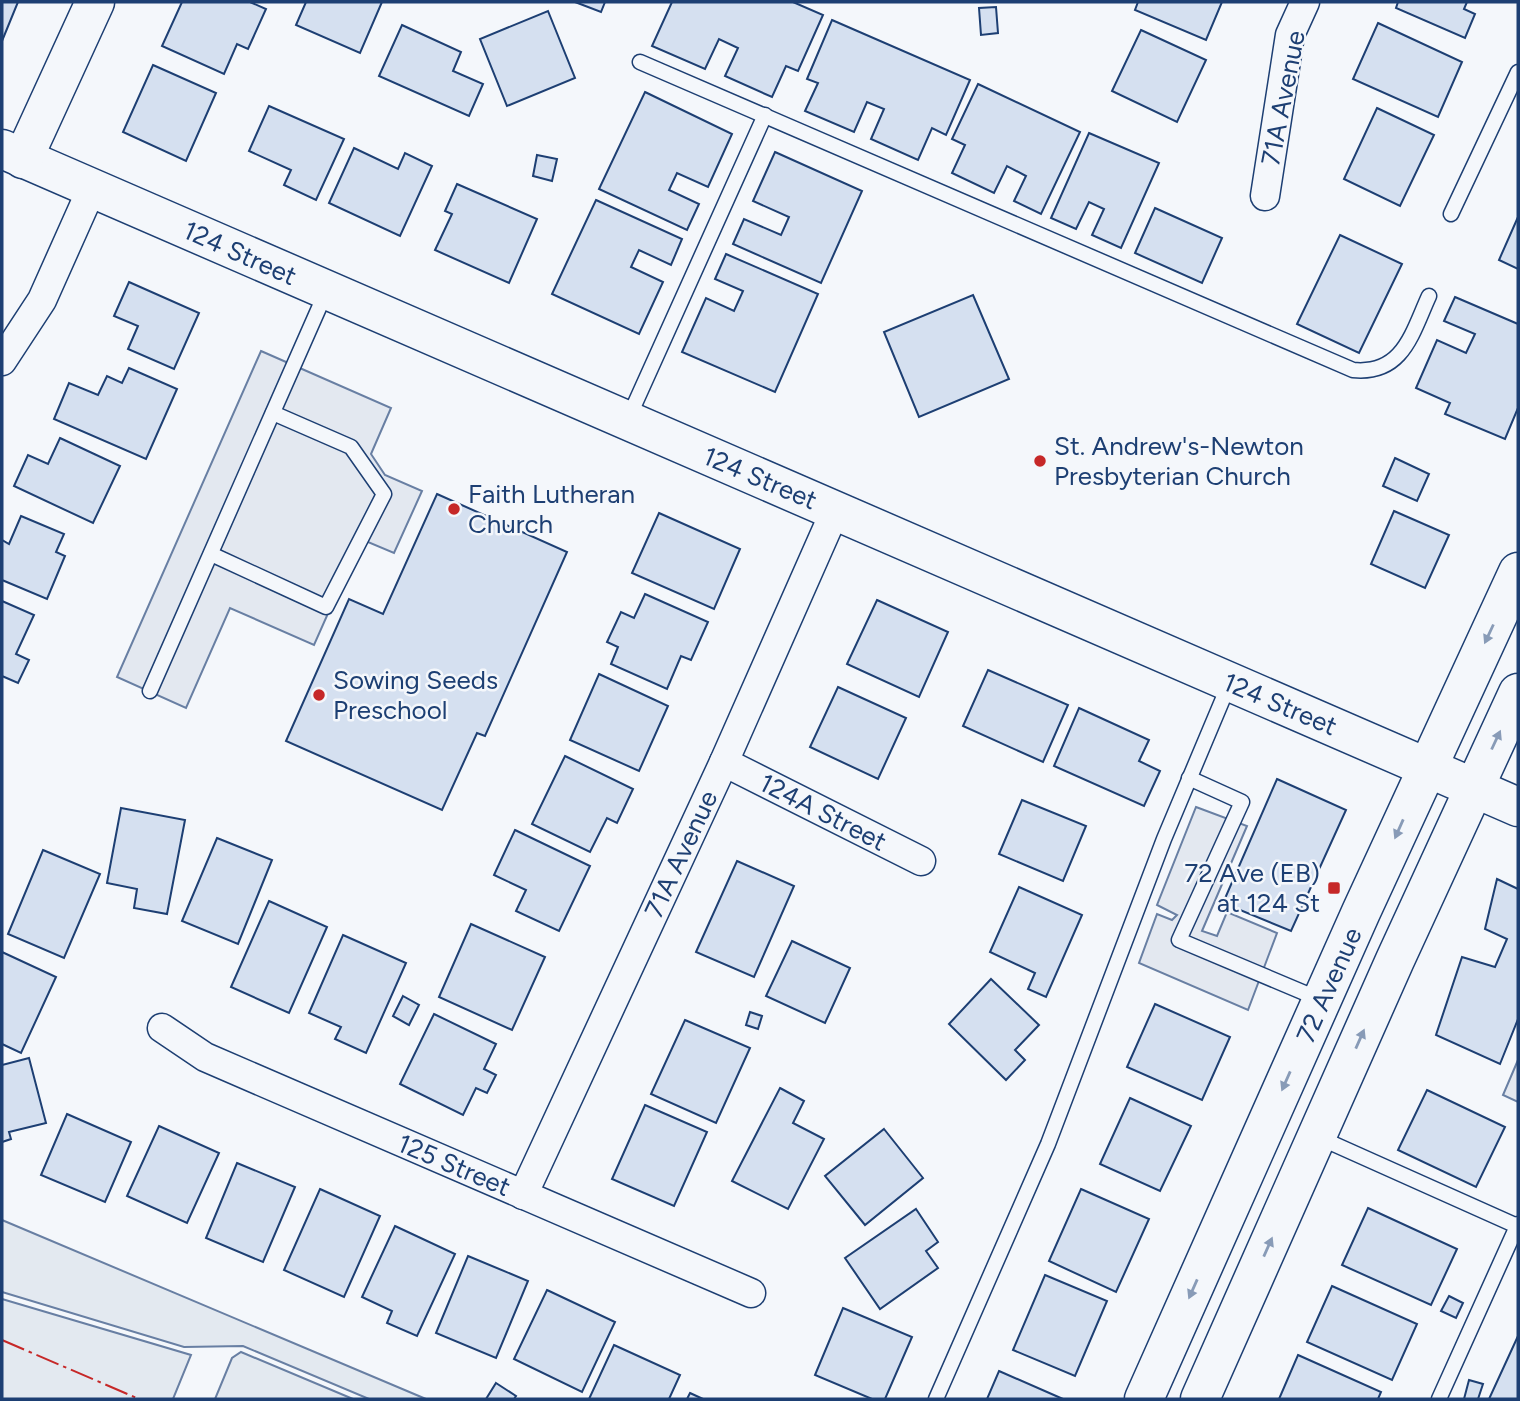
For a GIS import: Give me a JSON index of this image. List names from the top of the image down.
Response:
{
  "streets": {
    "street": [
      "71A Avenue",
      "124 Street",
      "124A Street",
      "72 Avenue",
      "125 Street"
    ]
  },
  "crossings": [
    ["71A Avenue", "124 Street"],
    ["71A Avenue", "124A Street"],
    ["71A Avenue", "125 Street"],
    ["124 Street", "72 Avenue"]
  ],
  "places": {
    "other": ["St. Andrew's-Newton Presbyterian Church", "Faith Lutheran Church", "Sowing Seeds Preschool"],
    "transit": ["72 Ave (EB) at 124 St"]
  }
}
